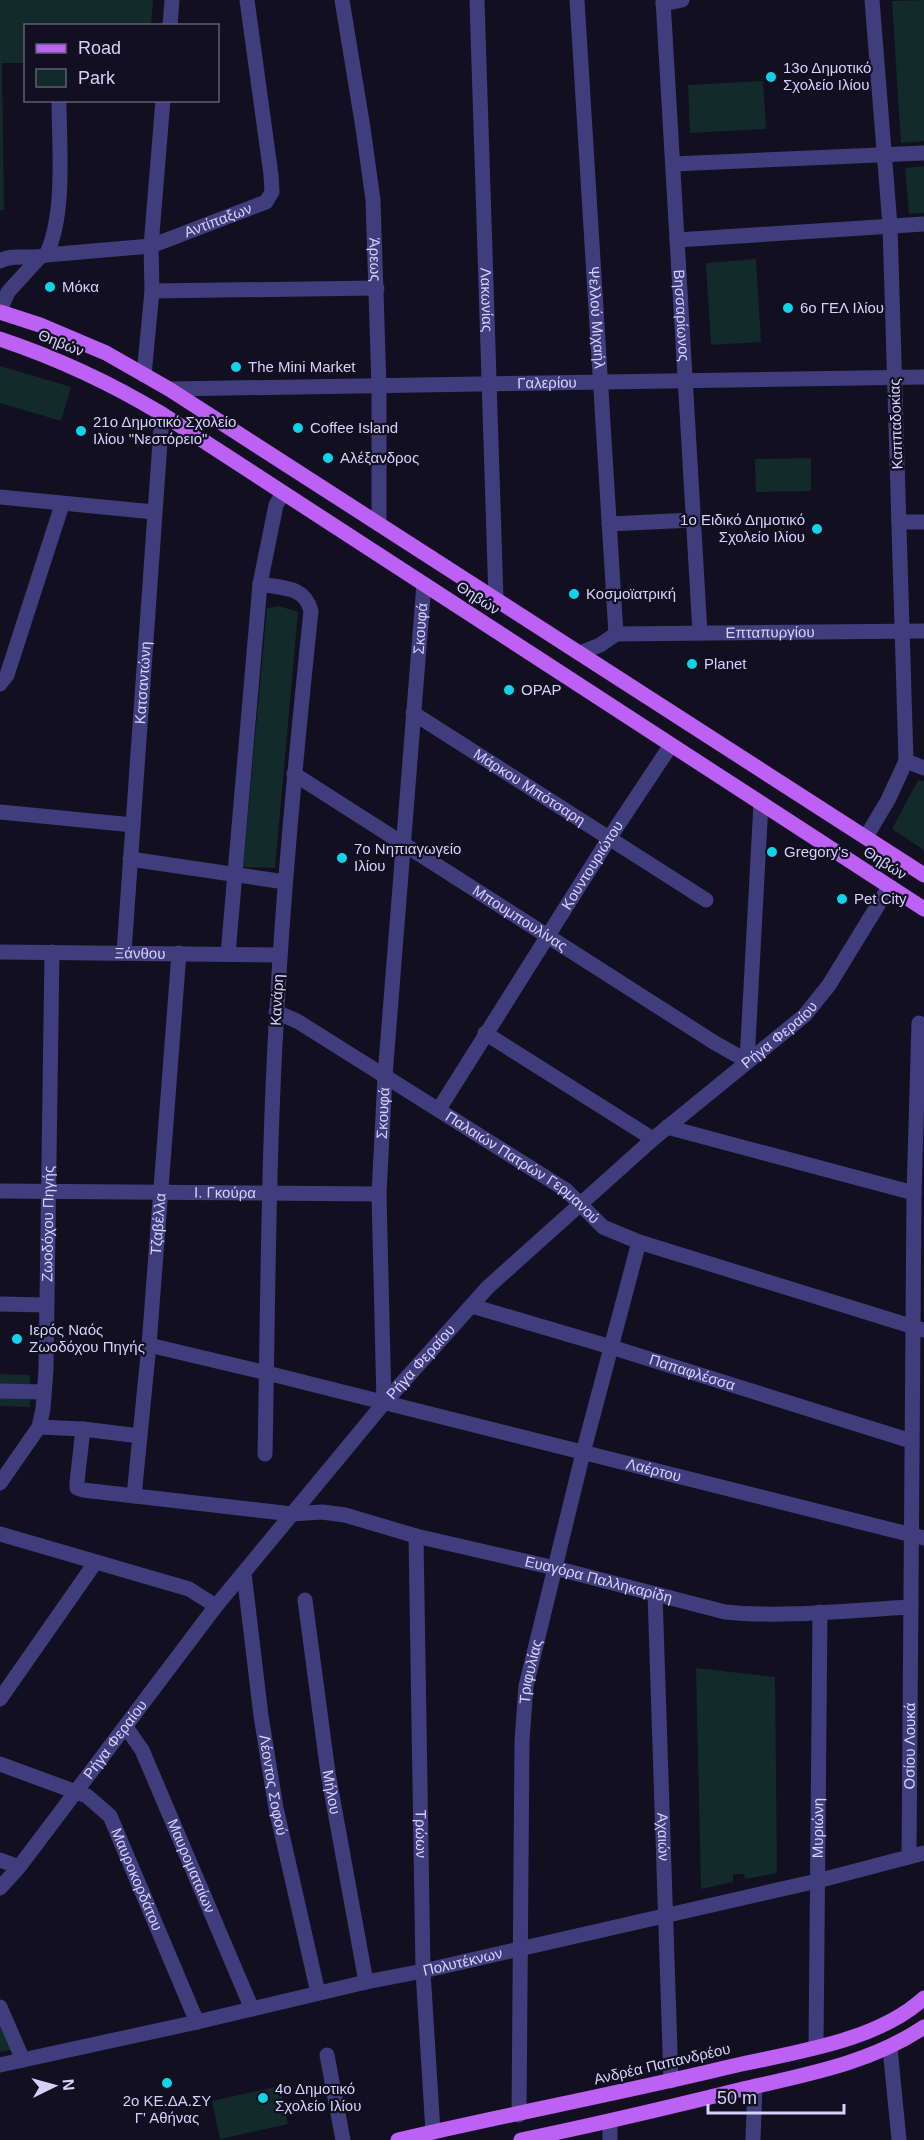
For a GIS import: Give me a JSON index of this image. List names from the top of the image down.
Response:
{
  "streets": {
    "main road": ["Θηβών", "Ανδρέα Παπανδρέου"],
    "street": [
      "Αντίπαξων",
      "Άρεως",
      "Λακωνίας",
      "Ψελλού Μιχαήλ",
      "Βησσαρίωνος",
      "Γαλερίου",
      "Καππαδοκίας",
      "Σκουφά",
      "Επταπυργίου",
      "Κατσαντώνη",
      "Μάρκου Μπότσαρη",
      "Κουντουριώτου",
      "Μπουμπουλίνας",
      "Ξάνθου",
      "Κανάρη",
      "Ρήγα Φεραίου",
      "Παλαιών Πατρών Γερμανού",
      "Ι. Γκούρα",
      "Ζωοδόχου Πηγής",
      "Τζαβέλλα",
      "Παπαφλέσσα",
      "Λαέρτου",
      "Ευαγόρα Παλληκαρίδη",
      "Τριφυλίας",
      "Οσίου Λουκά",
      "Λέοντος Σοφού",
      "Μήλου",
      "Μυριώνη",
      "Τρώων",
      "Αχαιών",
      "Μαυροματαίων",
      "Μαυροκορδάτου",
      "Πολυτέκνων"
    ]
  },
  "crossings": [
    ["Άρεως", "Θηβών"],
    ["Άρεως", "Γαλερίου"],
    ["Λακωνίας", "Θηβών"],
    ["Λακωνίας", "Γαλερίου"],
    ["Ψελλού Μιχαήλ", "Γαλερίου"],
    ["Ψελλού Μιχαήλ", "Επταπυργίου"],
    ["Βησσαρίωνος", "Γαλερίου"],
    ["Βησσαρίωνος", "Επταπυργίου"],
    ["Θηβών", "Γαλερίου"],
    ["Θηβών", "Καππαδοκίας"],
    ["Θηβών", "Σκουφά"],
    ["Θηβών", "Κατσαντώνη"],
    ["Θηβών", "Κουντουριώτου"],
    ["Θηβών", "Ρήγα Φεραίου"],
    ["Γαλερίου", "Καππαδοκίας"],
    ["Καππαδοκίας", "Επταπυργίου"],
    ["Σκουφά", "Μάρκου Μπότσαρη"],
    ["Σκουφά", "Μπουμπουλίνας"],
    ["Σκουφά", "Ρήγα Φεραίου"],
    ["Σκουφά", "Παλαιών Πατρών Γερμανού"],
    ["Σκουφά", "Ι. Γκούρα"],
    ["Σκουφά", "Λαέρτου"],
    ["Κατσαντώνη", "Ξάνθου"],
    ["Μάρκου Μπότσαρη", "Κουντουριώτου"],
    ["Κουντουριώτου", "Μπουμπουλίνας"],
    ["Κουντουριώτου", "Παλαιών Πατρών Γερμανού"],
    ["Μπουμπουλίνας", "Κανάρη"],
    ["Μπουμπουλίνας", "Ρήγα Φεραίου"],
    ["Ξάνθου", "Κανάρη"],
    ["Ξάνθου", "Ζωοδόχου Πηγής"],
    ["Ξάνθου", "Τζαβέλλα"],
    ["Κανάρη", "Παλαιών Πατρών Γερμανού"],
    ["Κανάρη", "Ι. Γκούρα"],
    ["Ρήγα Φεραίου", "Παλαιών Πατρών Γερμανού"],
    ["Ρήγα Φεραίου", "Παπαφλέσσα"],
    ["Ρήγα Φεραίου", "Λαέρτου"],
    ["Ρήγα Φεραίου", "Ευαγόρα Παλληκαρίδη"],
    ["Ρήγα Φεραίου", "Λέοντος Σοφού"],
    ["Ρήγα Φεραίου", "Μαυροματαίων"],
    ["Ρήγα Φεραίου", "Μαυροκορδάτου"],
    ["Παλαιών Πατρών Γερμανού", "Τριφυλίας"],
    ["Παλαιών Πατρών Γερμανού", "Οσίου Λουκά"],
    ["Ι. Γκούρα", "Ζωοδόχου Πηγής"],
    ["Ι. Γκούρα", "Τζαβέλλα"],
    ["Τζαβέλλα", "Ευαγόρα Παλληκαρίδη"],
    ["Παπαφλέσσα", "Τριφυλίας"],
    ["Παπαφλέσσα", "Οσίου Λουκά"],
    ["Λαέρτου", "Τριφυλίας"],
    ["Λαέρτου", "Οσίου Λουκά"],
    ["Ευαγόρα Παλληκαρίδη", "Τριφυλίας"],
    ["Ευαγόρα Παλληκαρίδη", "Οσίου Λουκά"],
    ["Ευαγόρα Παλληκαρίδη", "Μυριώνη"],
    ["Ευαγόρα Παλληκαρίδη", "Τρώων"],
    ["Ευαγόρα Παλληκαρίδη", "Αχαιών"],
    ["Τριφυλίας", "Πολυτέκνων"],
    ["Τριφυλίας", "Ανδρέα Παπανδρέου"],
    ["Οσίου Λουκά", "Πολυτέκνων"],
    ["Λέοντος Σοφού", "Πολυτέκνων"],
    ["Μήλου", "Πολυτέκνων"],
    ["Μυριώνη", "Πολυτέκνων"],
    ["Μυριώνη", "Ανδρέα Παπανδρέου"],
    ["Τρώων", "Πολυτέκνων"],
    ["Τρώων", "Ανδρέα Παπανδρέου"],
    ["Αχαιών", "Πολυτέκνων"],
    ["Αχαιών", "Ανδρέα Παπανδρέου"],
    ["Μαυροματαίων", "Πολυτέκνων"],
    ["Μαυροκορδάτου", "Πολυτέκνων"]
  ],
  "places": [
    "13ο Δημοτικό Σχολείο Ιλίου",
    "Μόκα",
    "6ο ΓΕΛ Ιλίου",
    "The Mini Market",
    "Coffee Island",
    "21ο Δημοτικό Σχολείο Ιλίου \"Νεστόρειο\"",
    "Αλέξανδρος",
    "1ο Ειδικό Δημοτικό Σχολείο Ιλίου",
    "Κοσμοϊατρική",
    "Planet",
    "OPAP",
    "Gregory's",
    "7ο Νηπιαγωγείο Ιλίου",
    "Pet City",
    "Ιερός Ναός Ζωοδόχου Πηγής",
    "2ο ΚΕ.ΔΑ.ΣΥ Γ' Αθήνας",
    "4ο Δημοτικό Σχολείο Ιλίου"
  ],
  "legend": ["Road", "Park"],
  "scale_bar": "50 m",
  "north": "right"
}
